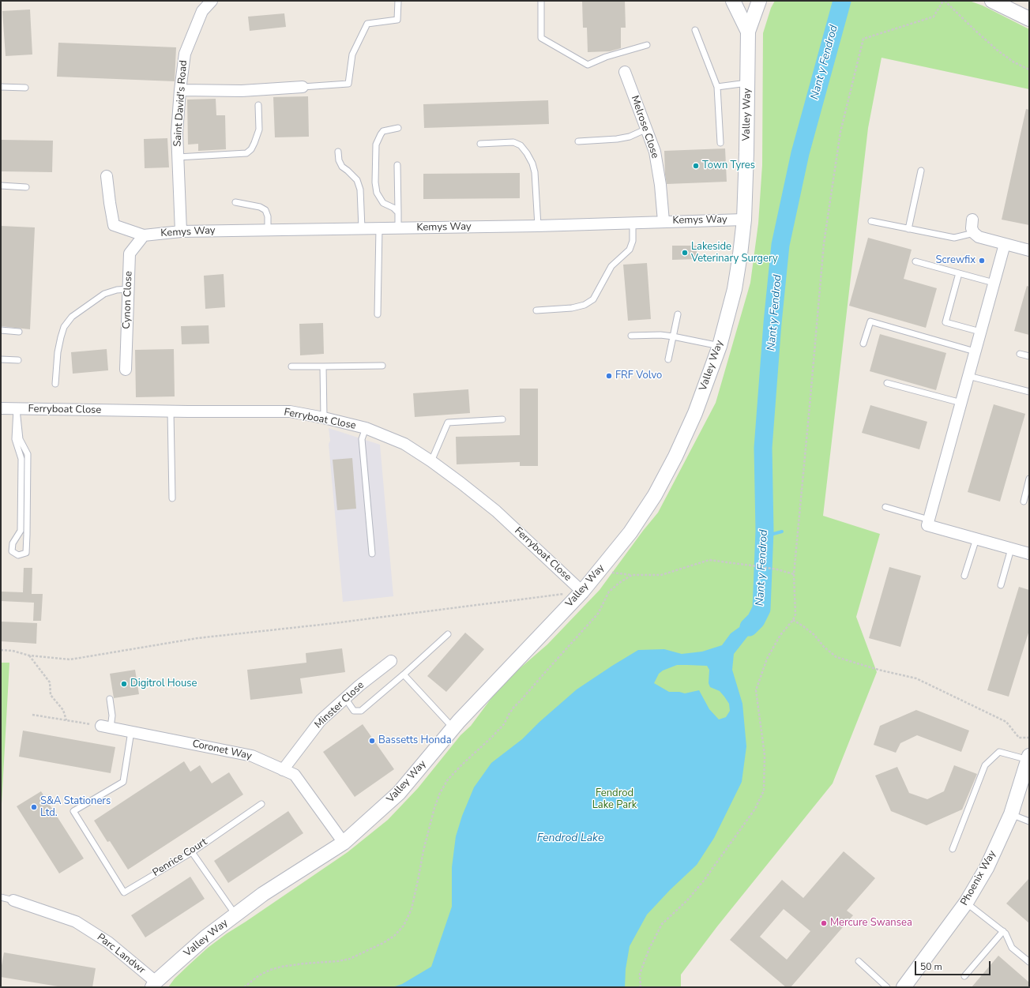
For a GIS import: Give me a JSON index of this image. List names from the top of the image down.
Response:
{
  "streets": {
    "street": [
      "Saint David's Road",
      "Valley Way",
      "Melrose Close",
      "Kemys Way",
      "Cynon Close",
      "Ferryboat Close",
      "Minster Close",
      "Coronet Way",
      "Phoenix Way",
      "Parc Landwr"
    ],
    "lane": ["Penrice Court"]
  },
  "crossings": [
    ["Saint David's Road", "Kemys Way"],
    ["Valley Way", "Kemys Way"],
    ["Valley Way", "Ferryboat Close"],
    ["Valley Way", "Coronet Way"],
    ["Valley Way", "Parc Landwr"],
    ["Melrose Close", "Kemys Way"],
    ["Kemys Way", "Cynon Close"],
    ["Minster Close", "Coronet Way"],
    ["Coronet Way", "Penrice Court"]
  ],
  "water": ["Nant y Fendrod", "Fendrod Lake"],
  "parks": ["Fendrod Lake Park"],
  "places": [
    "Town Tyres",
    "Lakeside Veterinary Surgery",
    "Screwfix",
    "FRF Volvo",
    "Digitrol House",
    "Bassetts Honda",
    "S&A Stationers Ltd.",
    "Mercure Swansea"
  ],
  "scale_bar": "50 m"
}
